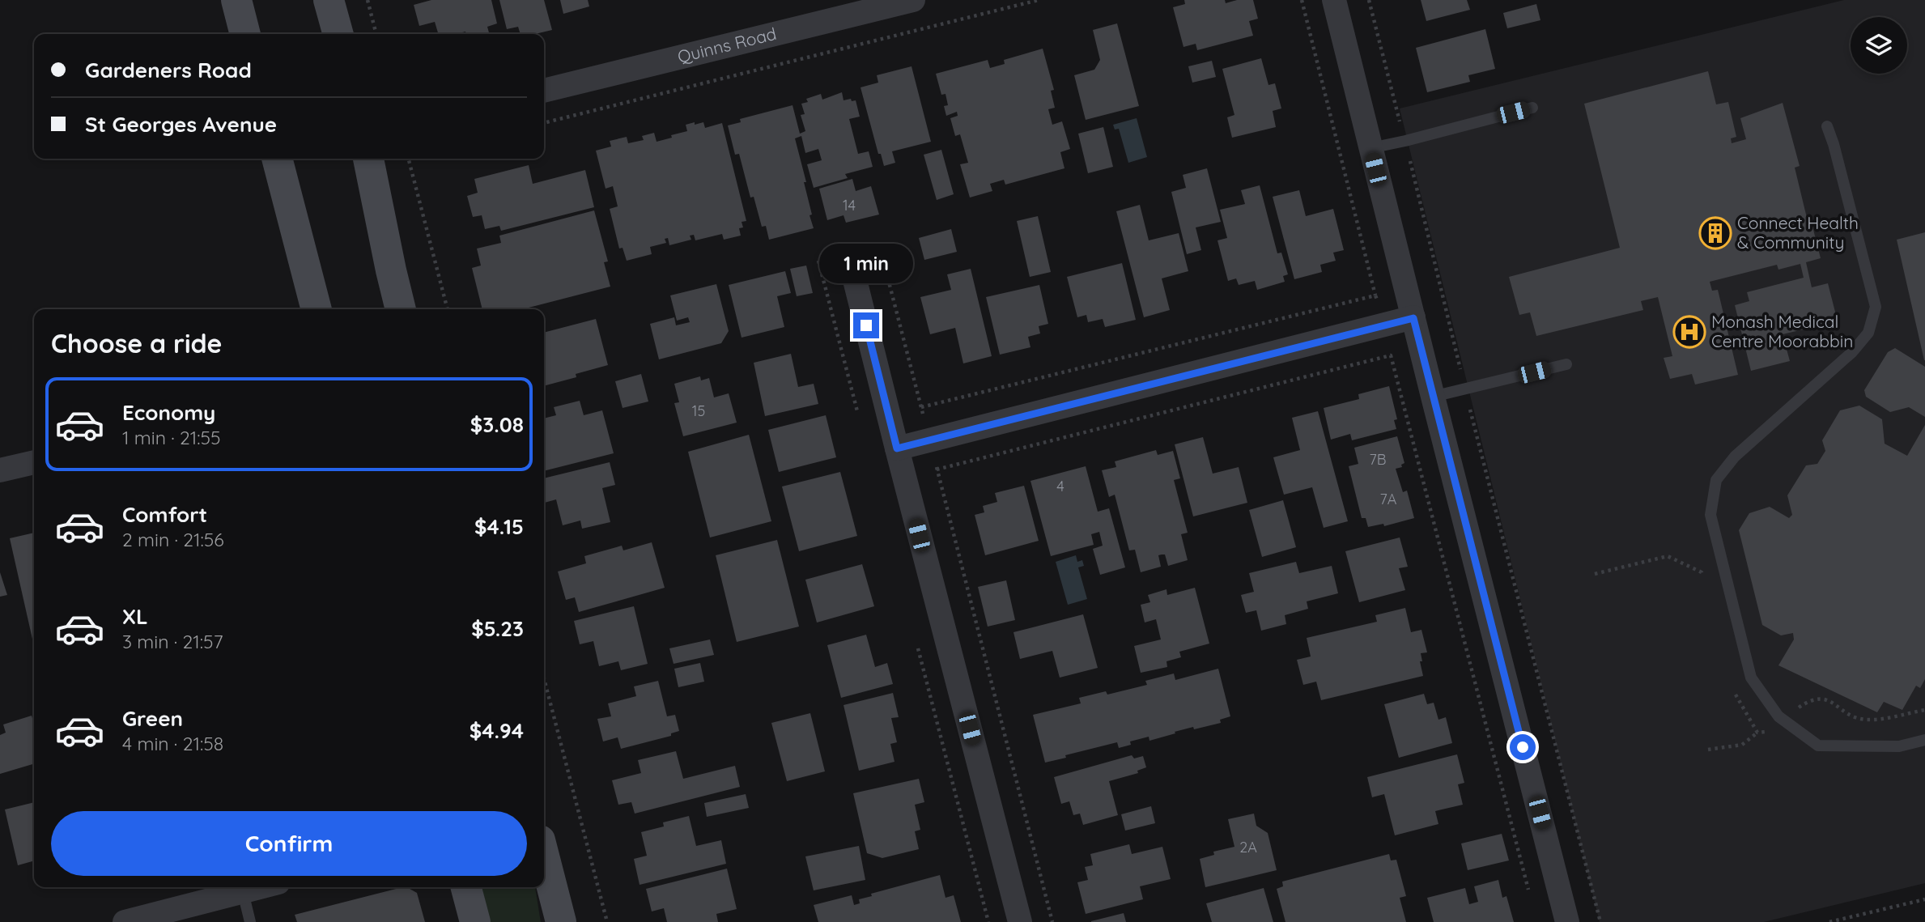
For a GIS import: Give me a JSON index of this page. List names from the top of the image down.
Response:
{
  "streets": {
    "street": ["Quinns Road"]
  },
  "places": {
    "building": ["Connect Health & Community"],
    "hospital": ["Monash Medical Centre Moorabbin"]
  },
  "house_numbers": [
    "14",
    "15",
    "7B",
    "4",
    "7A",
    "2A"
  ],
  "page": {
    "banner": ["Gardeners Road", "St Georges Avenue"],
    "bubble": "1 min",
    "heading": "Choose a ride",
    "list": [
      {
        "name": "Economy",
        "note": "1 min · 21:55",
        "value": "$3.08"
      },
      {
        "name": "Comfort",
        "note": "2 min · 21:56",
        "value": "$4.15"
      },
      {
        "name": "XL",
        "note": "3 min · 21:57",
        "value": "$5.23"
      },
      {
        "name": "Green",
        "note": "4 min · 21:58",
        "value": "$4.94"
      }
    ],
    "buttons": "Confirm"
  }
}
